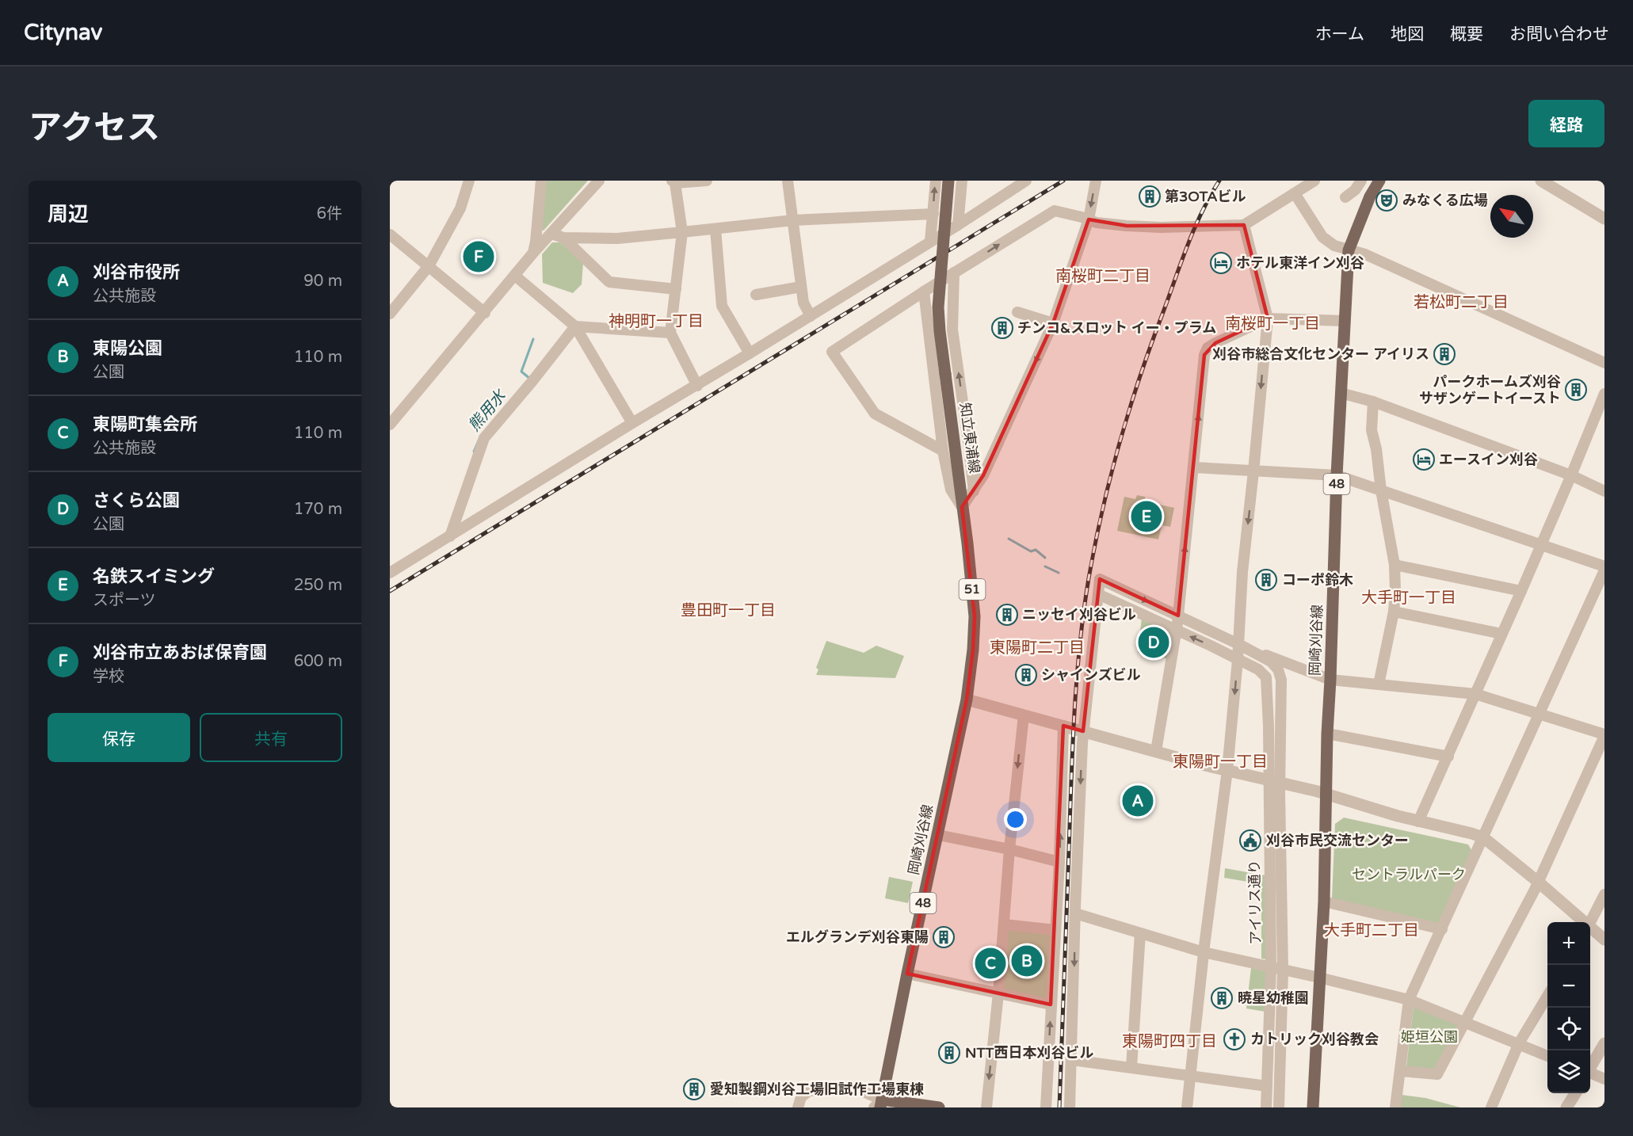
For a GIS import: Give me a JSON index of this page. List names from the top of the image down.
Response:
{
  "streets": {
    "main road": [
      "知立東浦線",
      "48",
      "51",
      "岡崎刈谷線"
    ],
    "street": ["アイリス通り"]
  },
  "crossings": [
    ["知立東浦線", "岡崎刈谷線"]
  ],
  "districts": [
    "南桜町二丁目",
    "若松町二丁目",
    "神明町一丁目",
    "南桜町一丁目",
    "大手町一丁目",
    "豊田町一丁目",
    "東陽町二丁目",
    "東陽町一丁目",
    "大手町二丁目",
    "東陽町四丁目"
  ],
  "water": ["熊用水"],
  "parks": ["セントラルパーク", "姫垣公園"],
  "places": {
    "building": [
      "第3OTAビル",
      "チンコ&スロット イー・プラム",
      "刈谷市総合文化センター アイリス",
      "パークホームズ刈谷 サザンゲートイースト",
      "コーポ鈴木",
      "ニッセイ刈谷ビル",
      "シャインズビル",
      "エルグランデ刈谷東陽",
      "暁星幼稚園",
      "NTT西日本刈谷ビル",
      "愛知製鋼刈谷工場旧試作工場東棟"
    ],
    "theatre": ["みなくる広場"],
    "hotel": ["ホテル東洋イン刈谷", "エースイン刈谷"],
    "public building": ["刈谷市民交流センター"],
    "church": ["カトリック刈谷教会"]
  },
  "north": "top left",
  "page": {
    "header": "Citynav",
    "nav": [
      "ホーム",
      "地図",
      "概要",
      "お問い合わせ"
    ],
    "title": "アクセス",
    "buttons": [
      "経路",
      ["保存", "共有"]
    ],
    "heading": ["周辺", "6件"],
    "pins": [
      "F",
      "E",
      "D",
      "A",
      "B",
      "C"
    ],
    "list": [
      {
        "mark": "A",
        "name": "刈谷市役所",
        "note": "公共施設",
        "value": "90 m"
      },
      {
        "mark": "B",
        "name": "東陽公園",
        "note": "公園",
        "value": "110 m"
      },
      {
        "mark": "C",
        "name": "東陽町集会所",
        "note": "公共施設",
        "value": "110 m"
      },
      {
        "mark": "D",
        "name": "さくら公園",
        "note": "公園",
        "value": "170 m"
      },
      {
        "mark": "E",
        "name": "名鉄スイミング",
        "note": "スポーツ",
        "value": "250 m"
      },
      {
        "mark": "F",
        "name": "刈谷市立あおば保育園",
        "note": "学校",
        "value": "600 m"
      }
    ],
    "map_buttons": ["+", "−"]
  }
}
